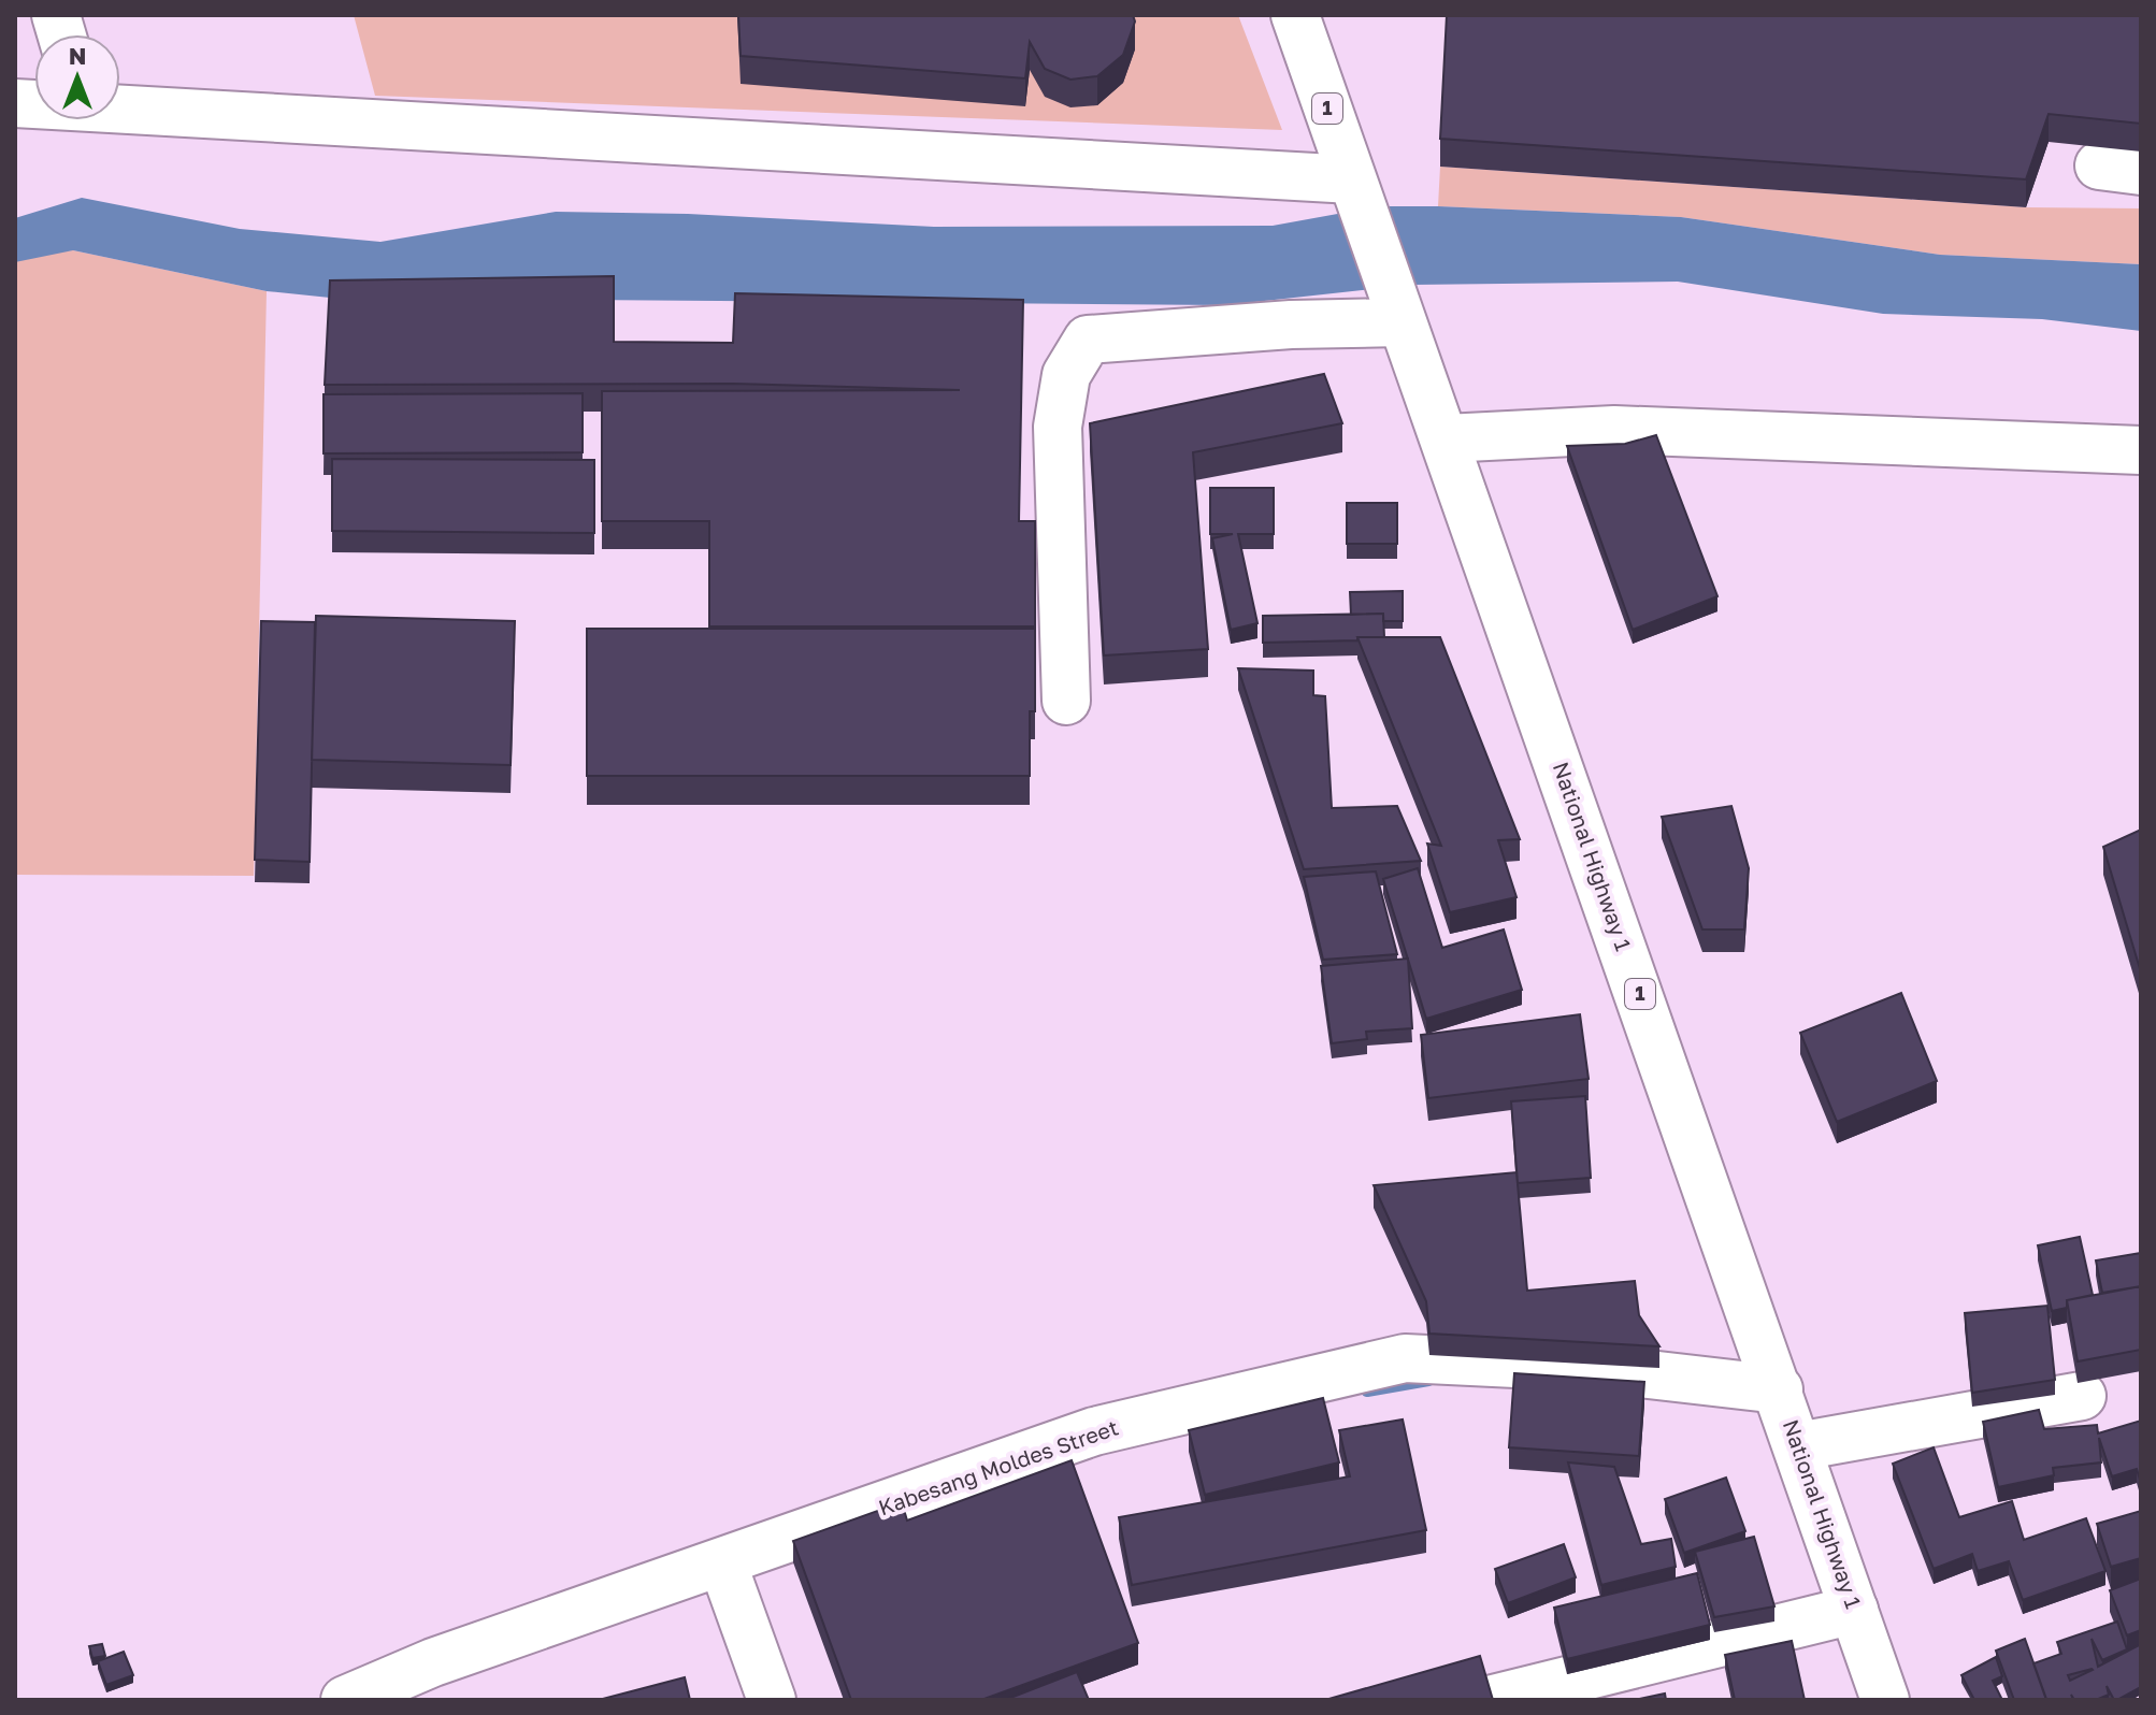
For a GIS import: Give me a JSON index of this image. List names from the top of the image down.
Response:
{
  "streets": {
    "main road": ["1", "National Highway 1", "Kabesang Moldes Street"]
  },
  "crossings": [
    ["National Highway 1", "Kabesang Moldes Street"]
  ],
  "north": "top"
}
